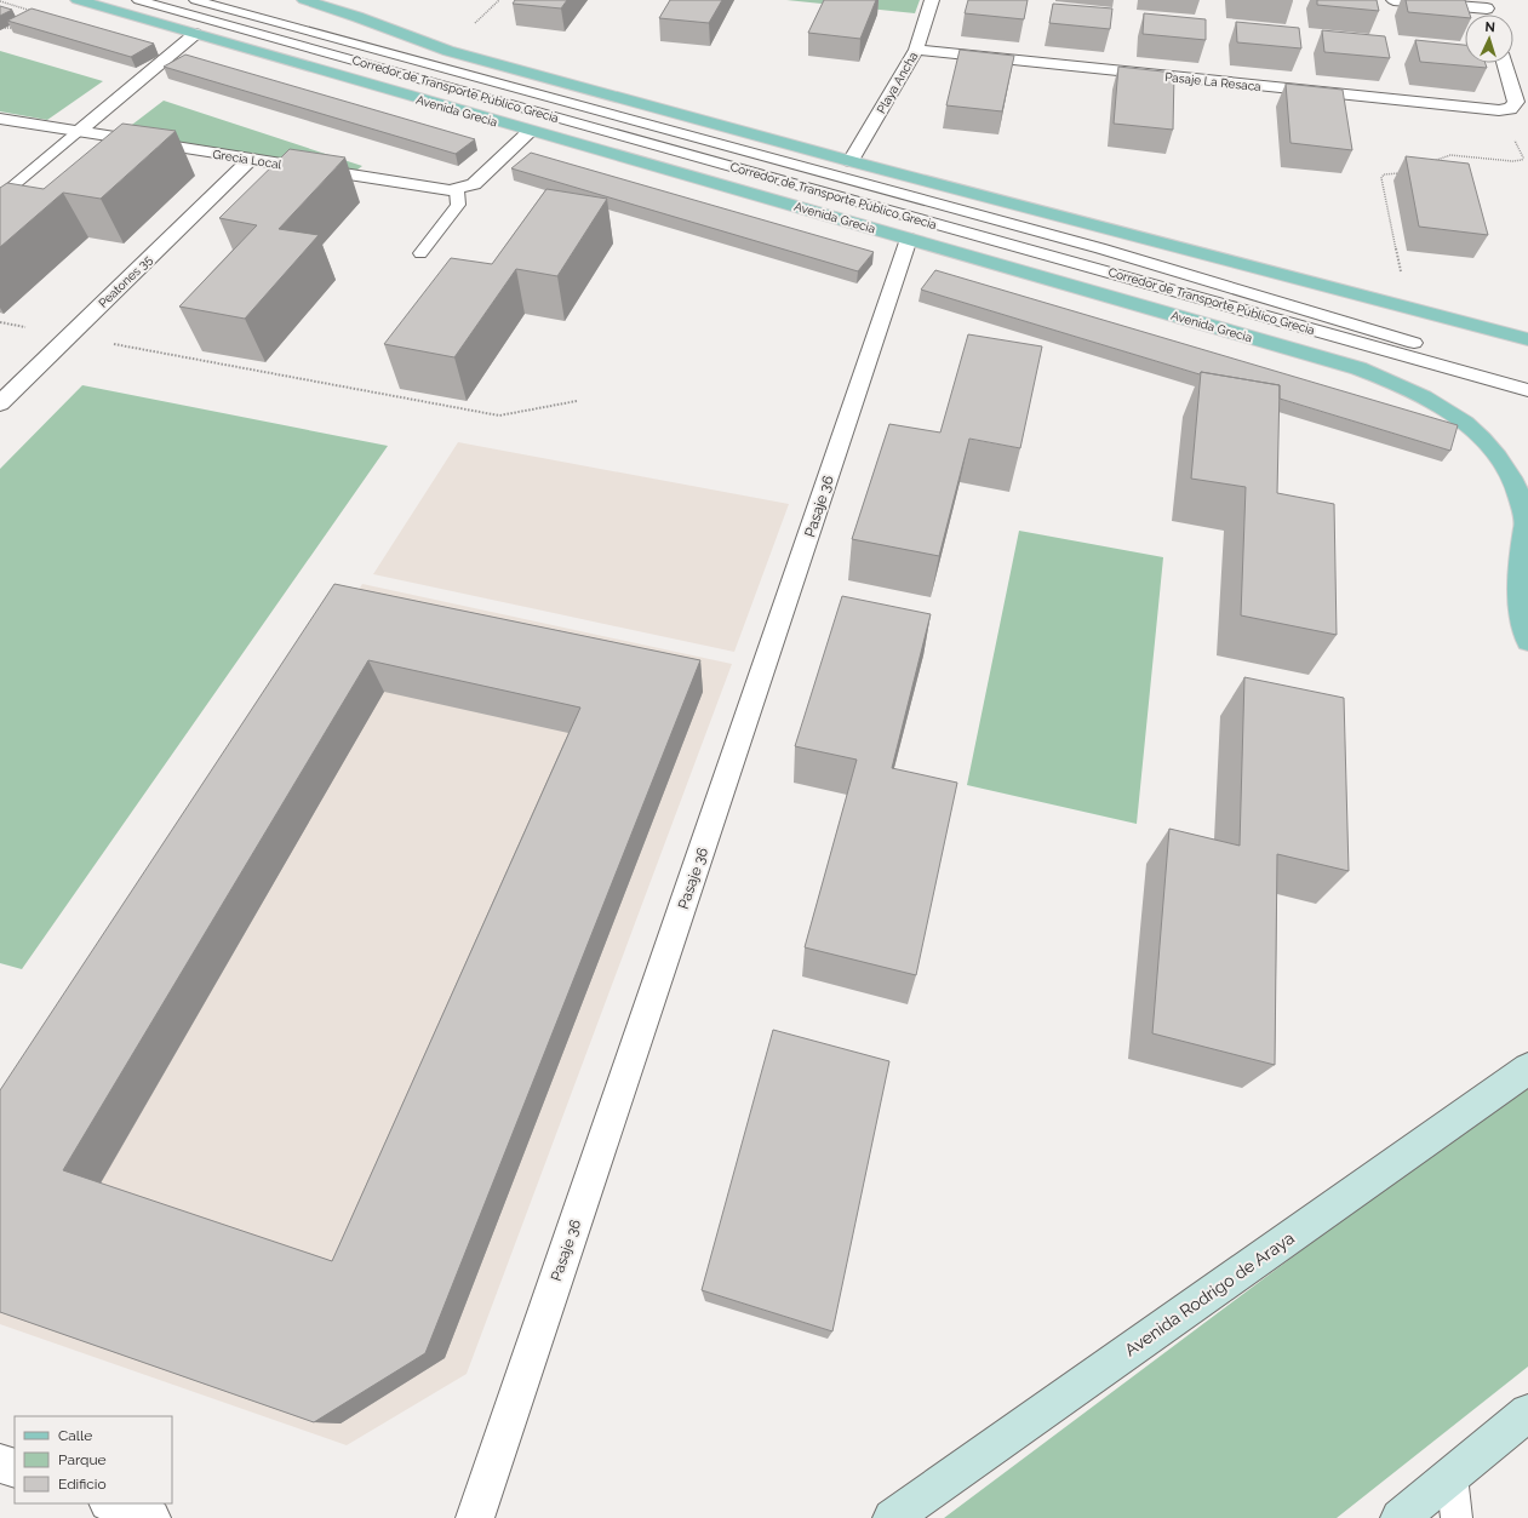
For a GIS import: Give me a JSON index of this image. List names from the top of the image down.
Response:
{
  "streets": {
    "main road": ["Avenida Grecia", "Avenida Rodrigo de Araya"],
    "street": [
      "Pasaje La Resaca",
      "Playa Ancha",
      "Grecia Local",
      "Peatones 35",
      "Pasaje 36"
    ],
    "lane": ["Corredor de Transporte Público Grecia"]
  },
  "crossings": [
    ["Pasaje La Resaca", "Playa Ancha"],
    ["Avenida Grecia", "Grecia Local"],
    ["Avenida Grecia", "Pasaje 36"],
    ["Grecia Local", "Peatones 35"]
  ],
  "legend": ["Calle", "Parque", "Edificio"],
  "north": "top"
}
